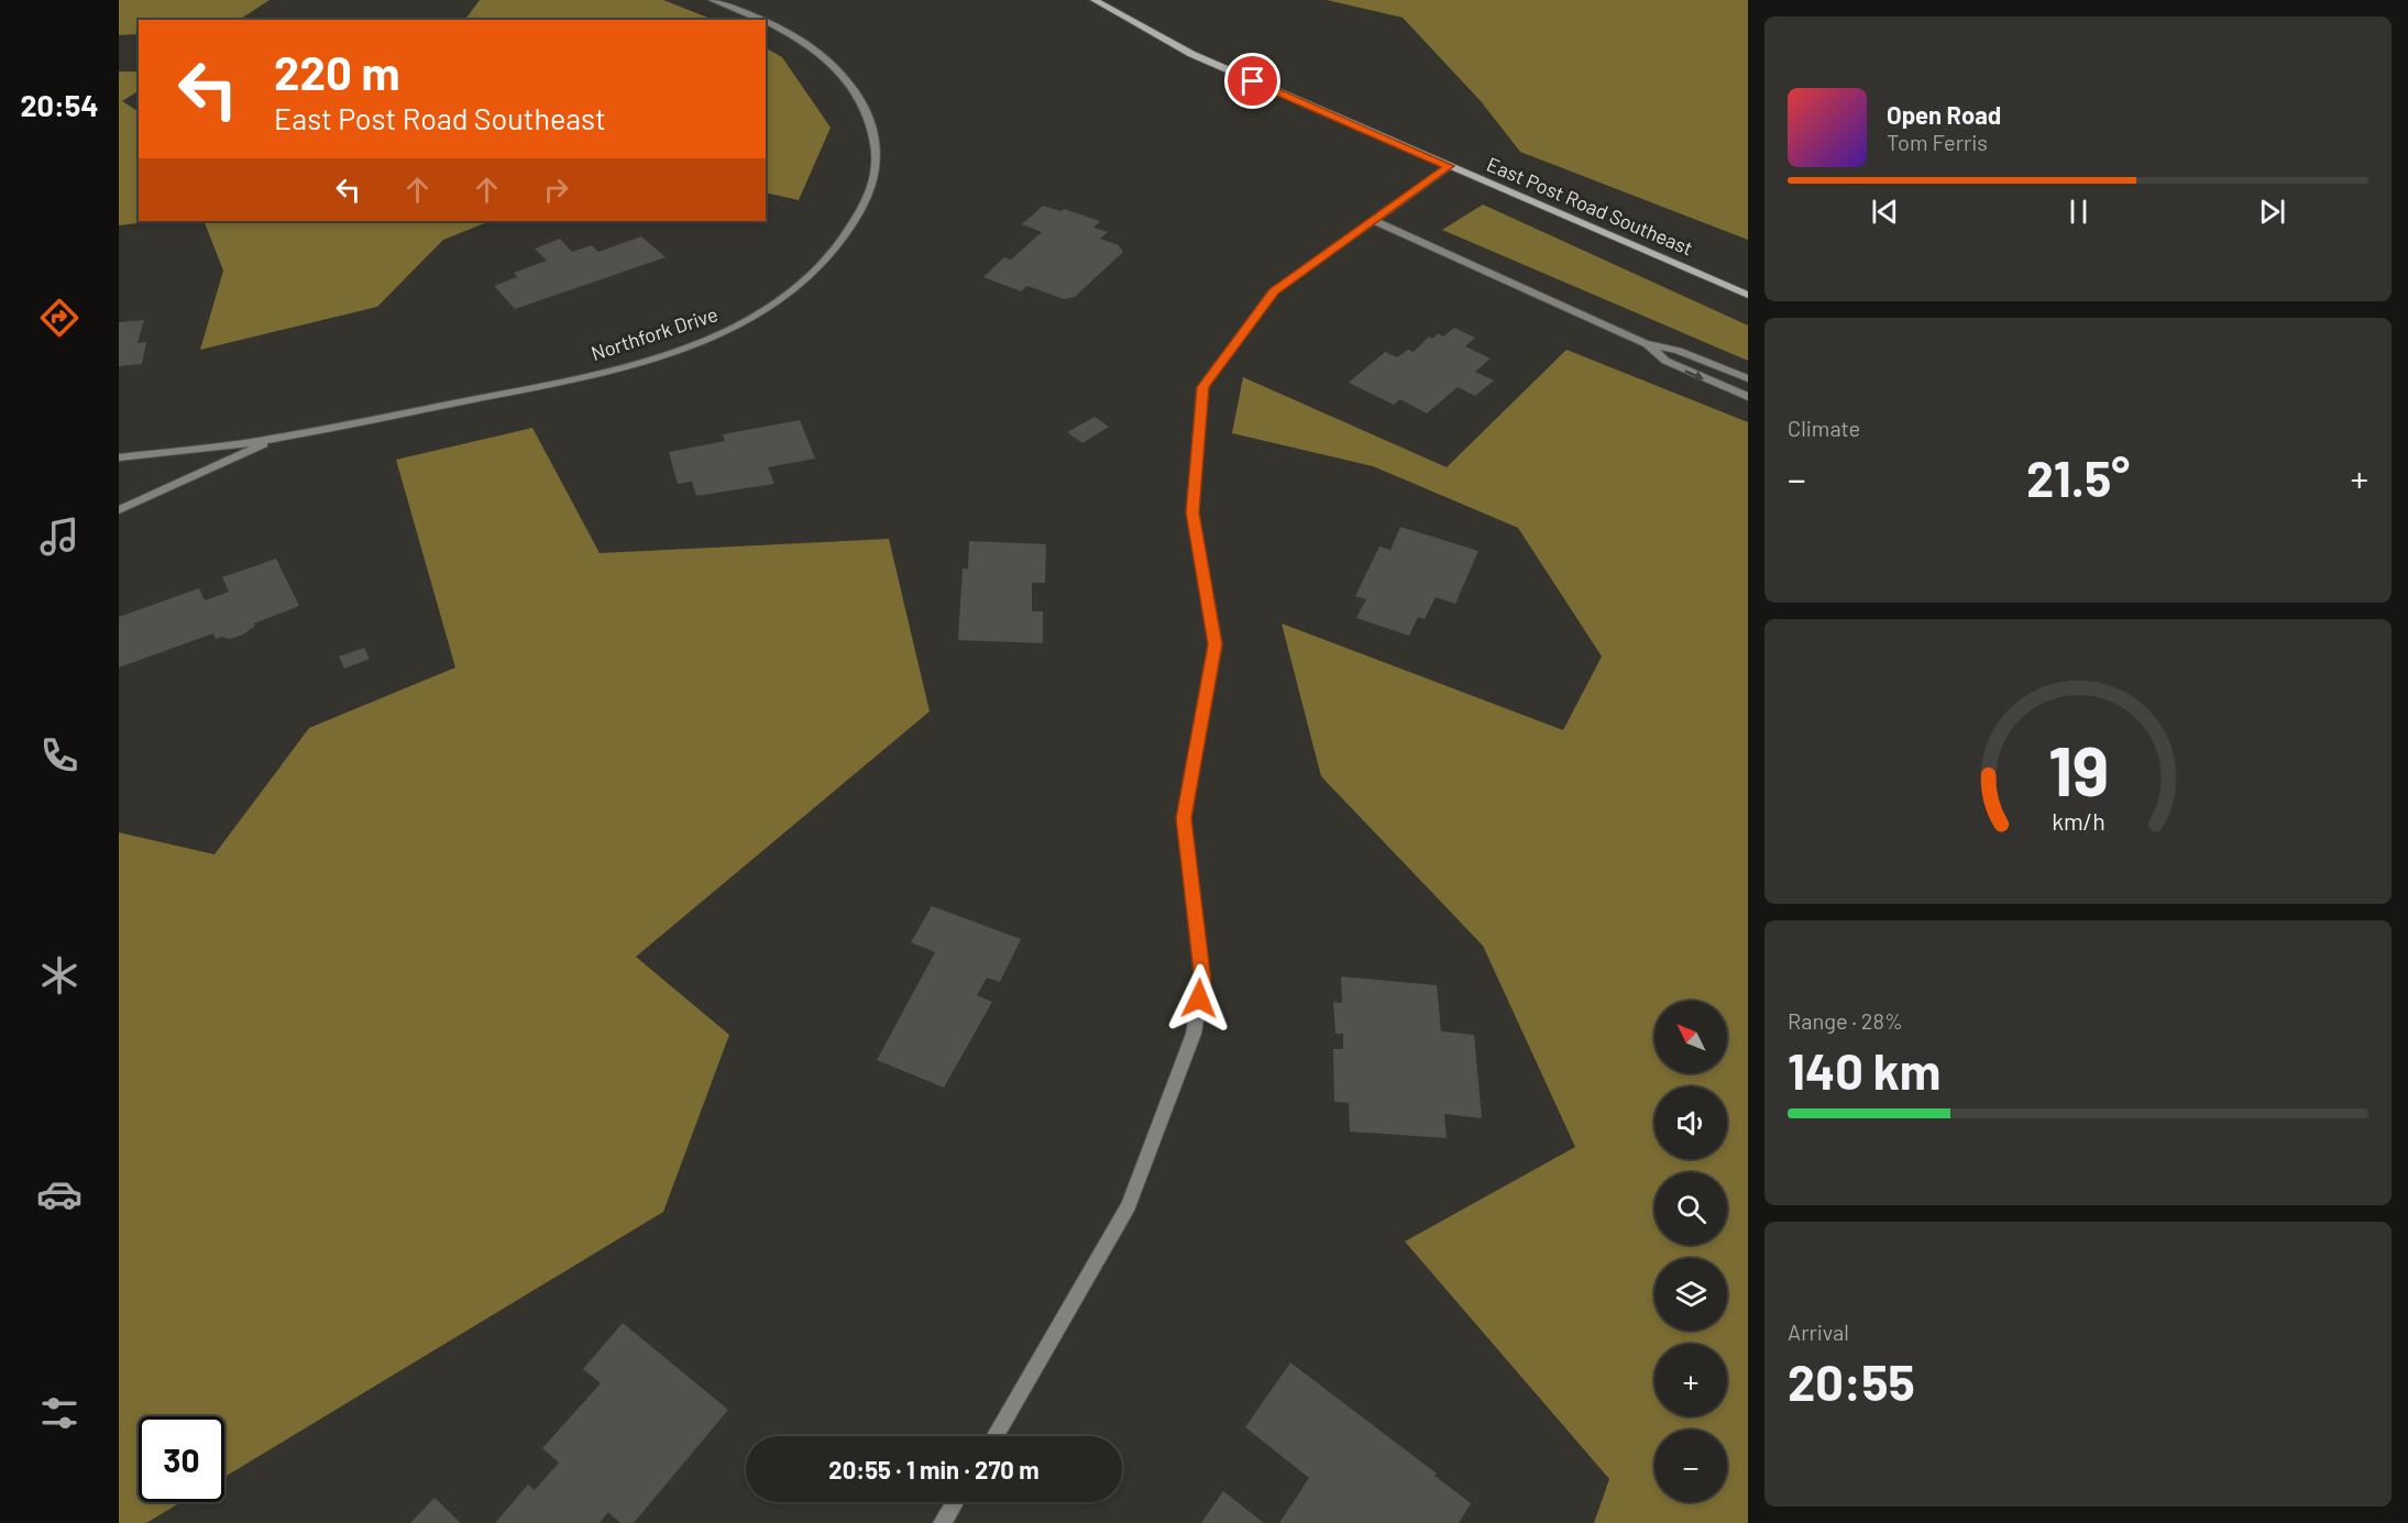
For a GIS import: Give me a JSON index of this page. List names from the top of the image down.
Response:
{
  "streets": {
    "main road": ["East Post Road Southeast"],
    "street": ["Northfork Drive"]
  },
  "north": "top left",
  "page": {
    "tabs": "20:54",
    "turn": ["220 m", "East Post Road Southeast"],
    "song": ["Open Road", "Tom Ferris"],
    "tile": [
      "Climate",
      ["Range · 28%", "140 km"],
      ["Arrival", "20:55"]
    ],
    "heat": ["−", "21.5°", "+"],
    "map_buttons": ["+", "−"],
    "limit": "30",
    "trip": "20:55 · 1 min · 270 m",
    "gauge": ["19", "km/h"]
  }
}
